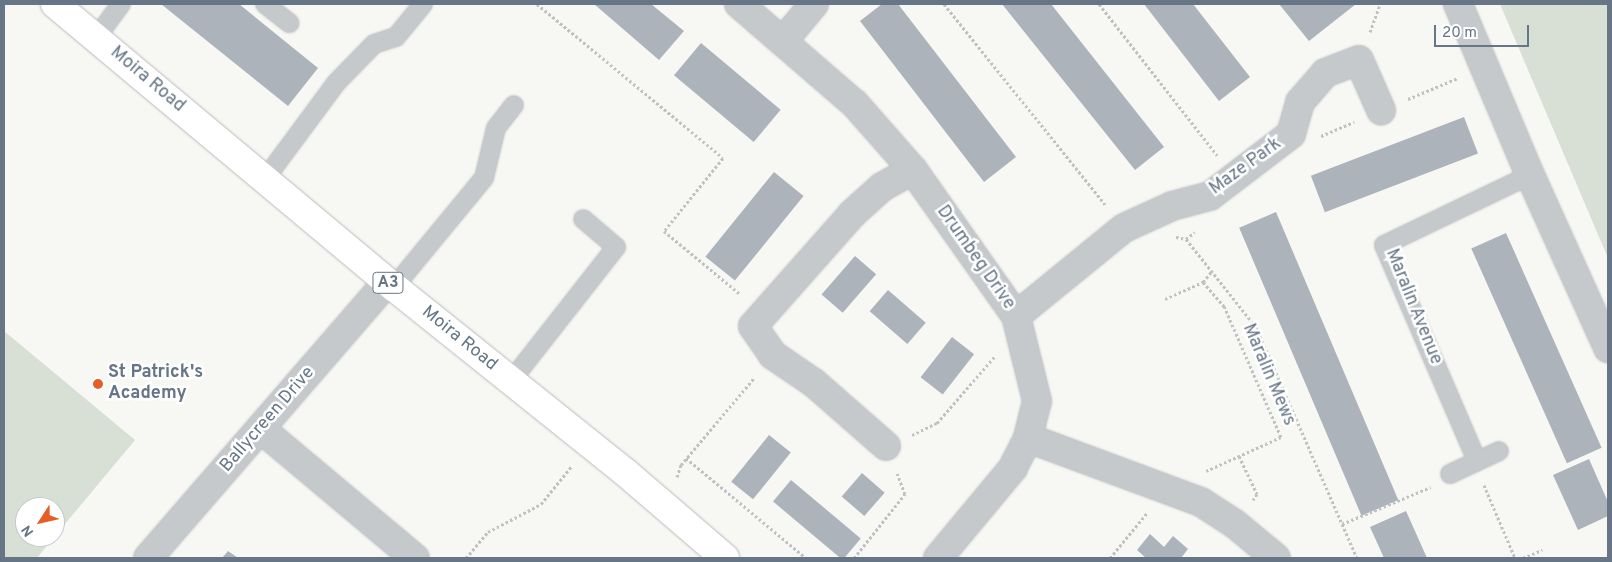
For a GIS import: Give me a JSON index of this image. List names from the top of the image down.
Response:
{
  "streets": {
    "highway": ["Moira Road", "A3"],
    "street": ["Maze Park", "Drumbeg Drive", "Ballycreen Drive"],
    "lane": ["Maralin Avenue"],
    "path": ["Maralin Mews"]
  },
  "crossings": [
    ["Moira Road", "Ballycreen Drive"],
    ["Maze Park", "Drumbeg Drive"]
  ],
  "places": ["St Patrick's Academy"],
  "scale_bar": "20 m",
  "north": "bottom left"
}
